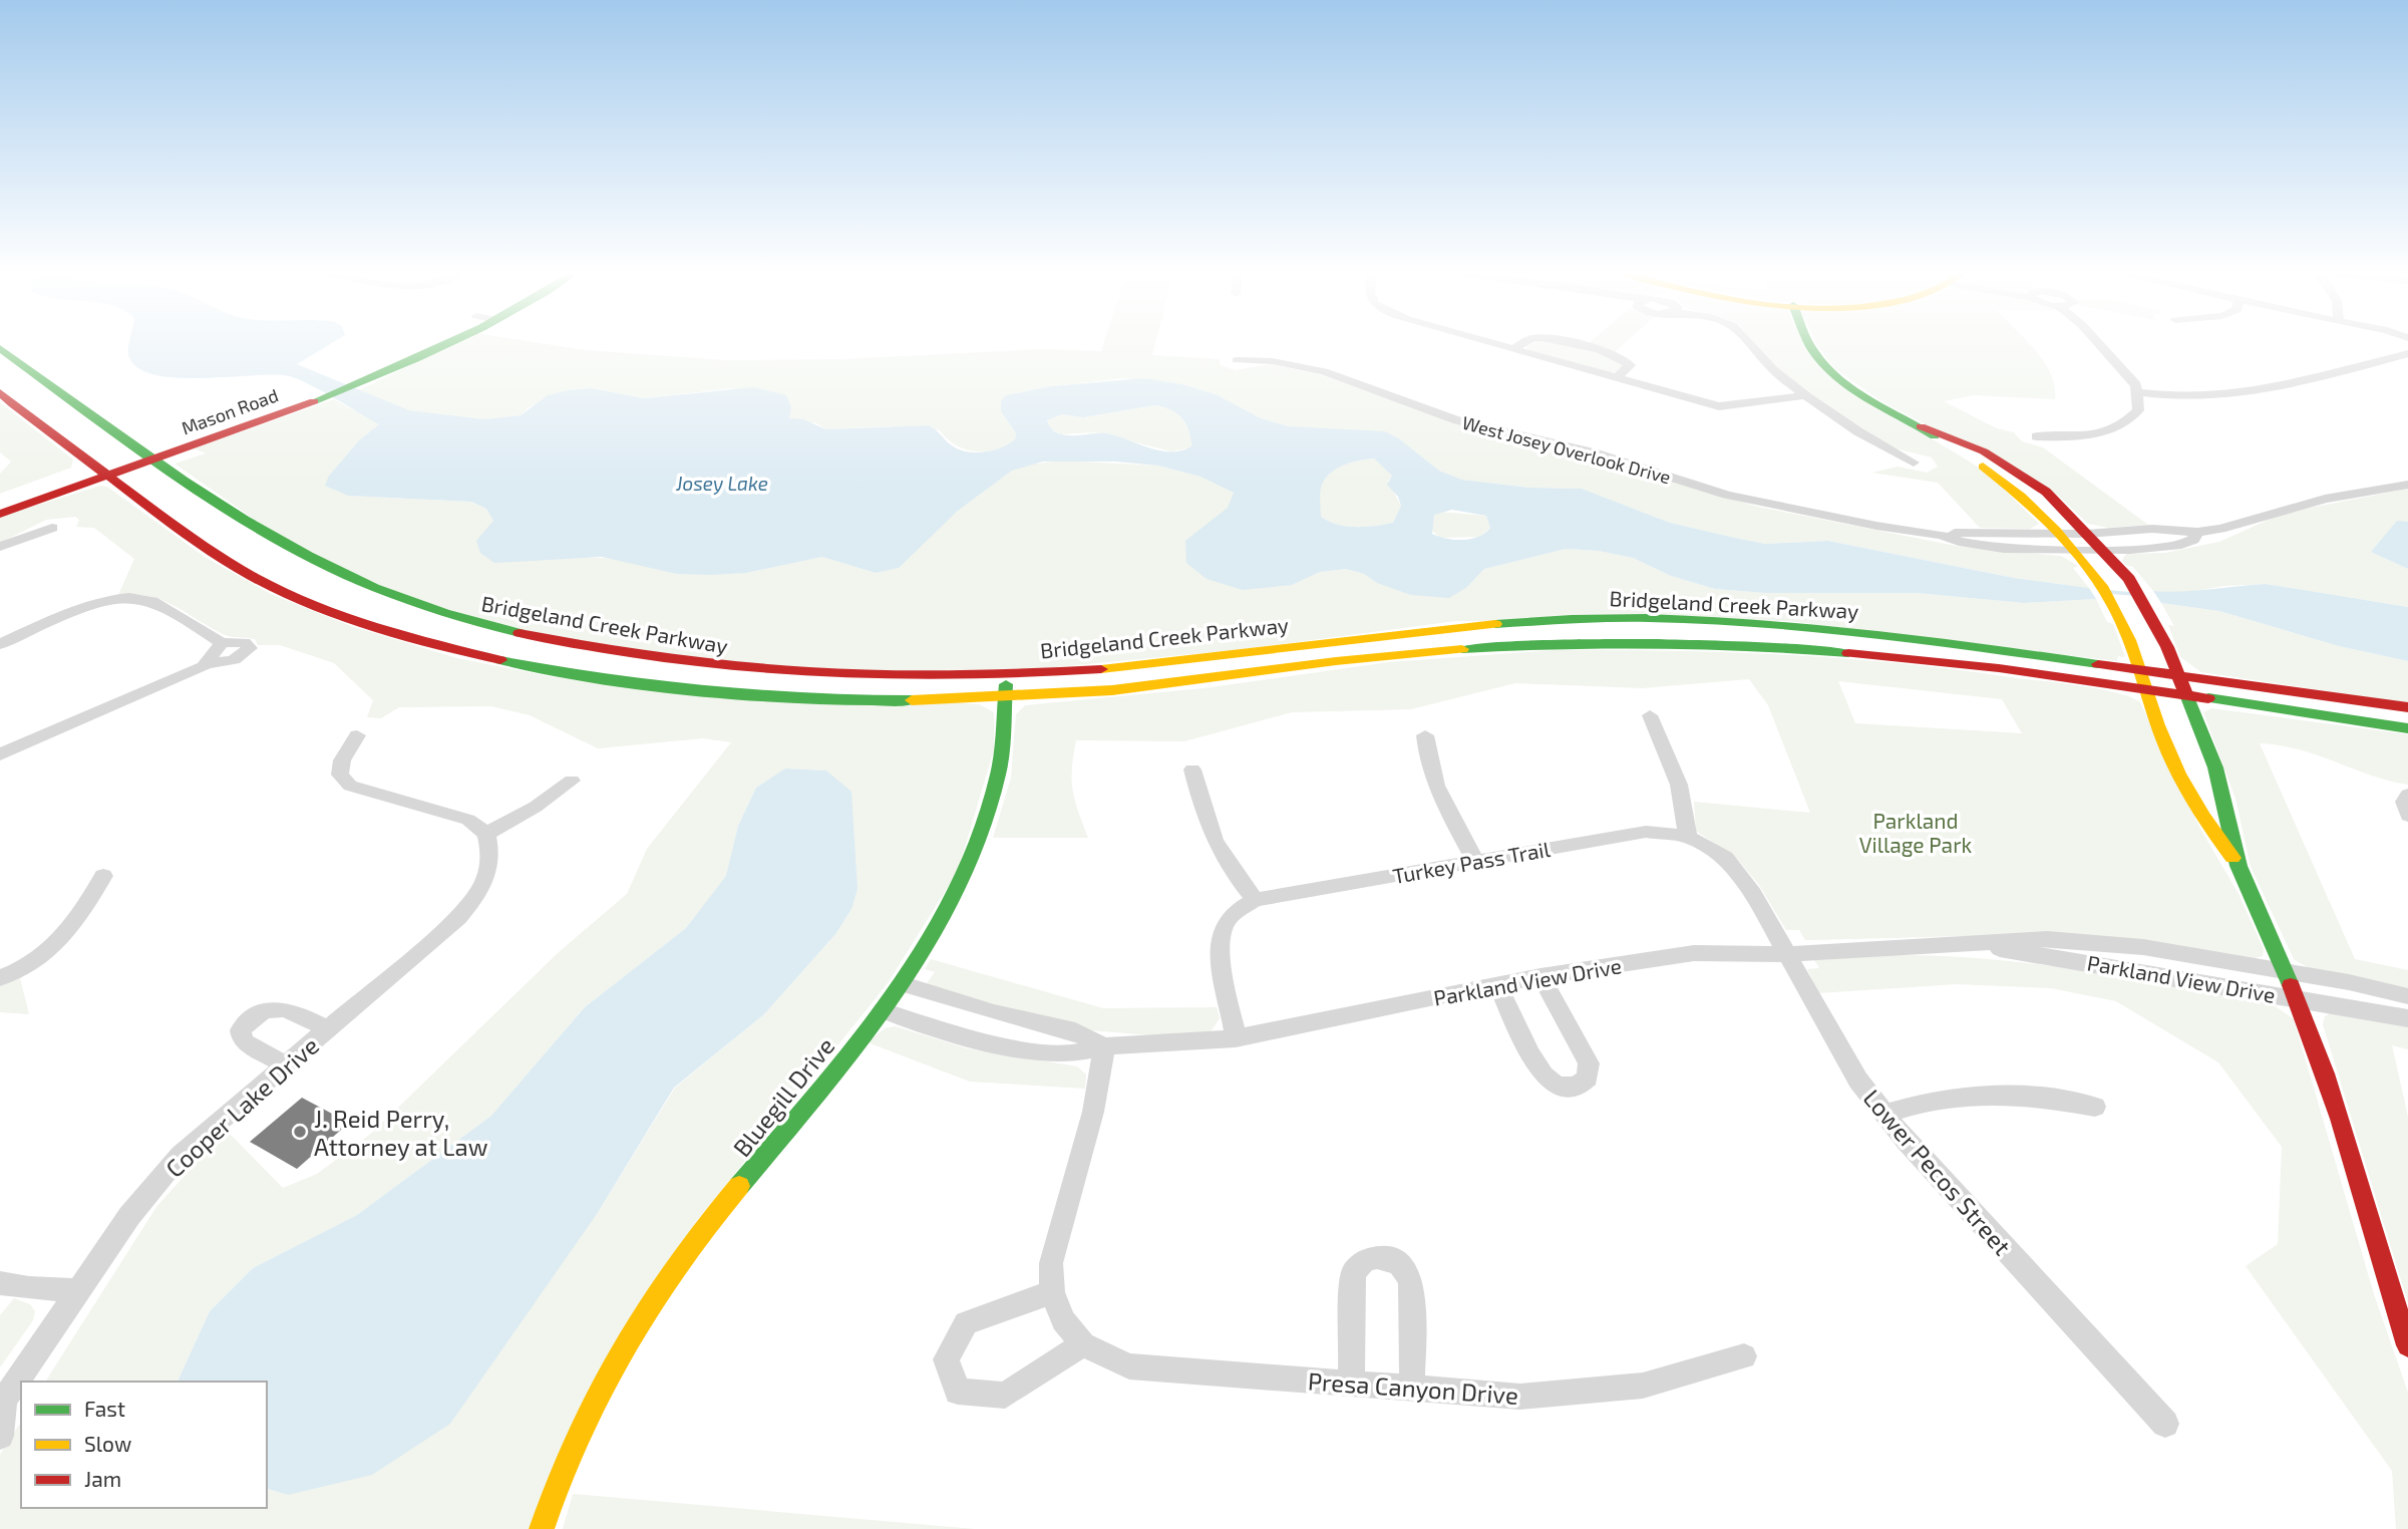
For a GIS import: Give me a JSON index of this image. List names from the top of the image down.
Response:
{
  "streets": {
    "main road": ["Mason Road", "Bridgeland Creek Parkway", "Bluegill Drive"],
    "street": [
      "West Josey Overlook Drive",
      "Turkey Pass Trail",
      "Parkland View Drive",
      "Cooper Lake Drive",
      "Lower Pecos Street",
      "Presa Canyon Drive"
    ]
  },
  "crossings": [
    ["Mason Road", "Bridgeland Creek Parkway"],
    ["Bridgeland Creek Parkway", "Bluegill Drive"],
    ["Turkey Pass Trail", "Lower Pecos Street"],
    ["Parkland View Drive", "Bluegill Drive"],
    ["Parkland View Drive", "Lower Pecos Street"]
  ],
  "water": ["Josey Lake"],
  "parks": ["Parkland Village Park"],
  "places": ["J. Reid Perry, Attorney at Law"],
  "legend": ["Fast", "Slow", "Jam"]
}
